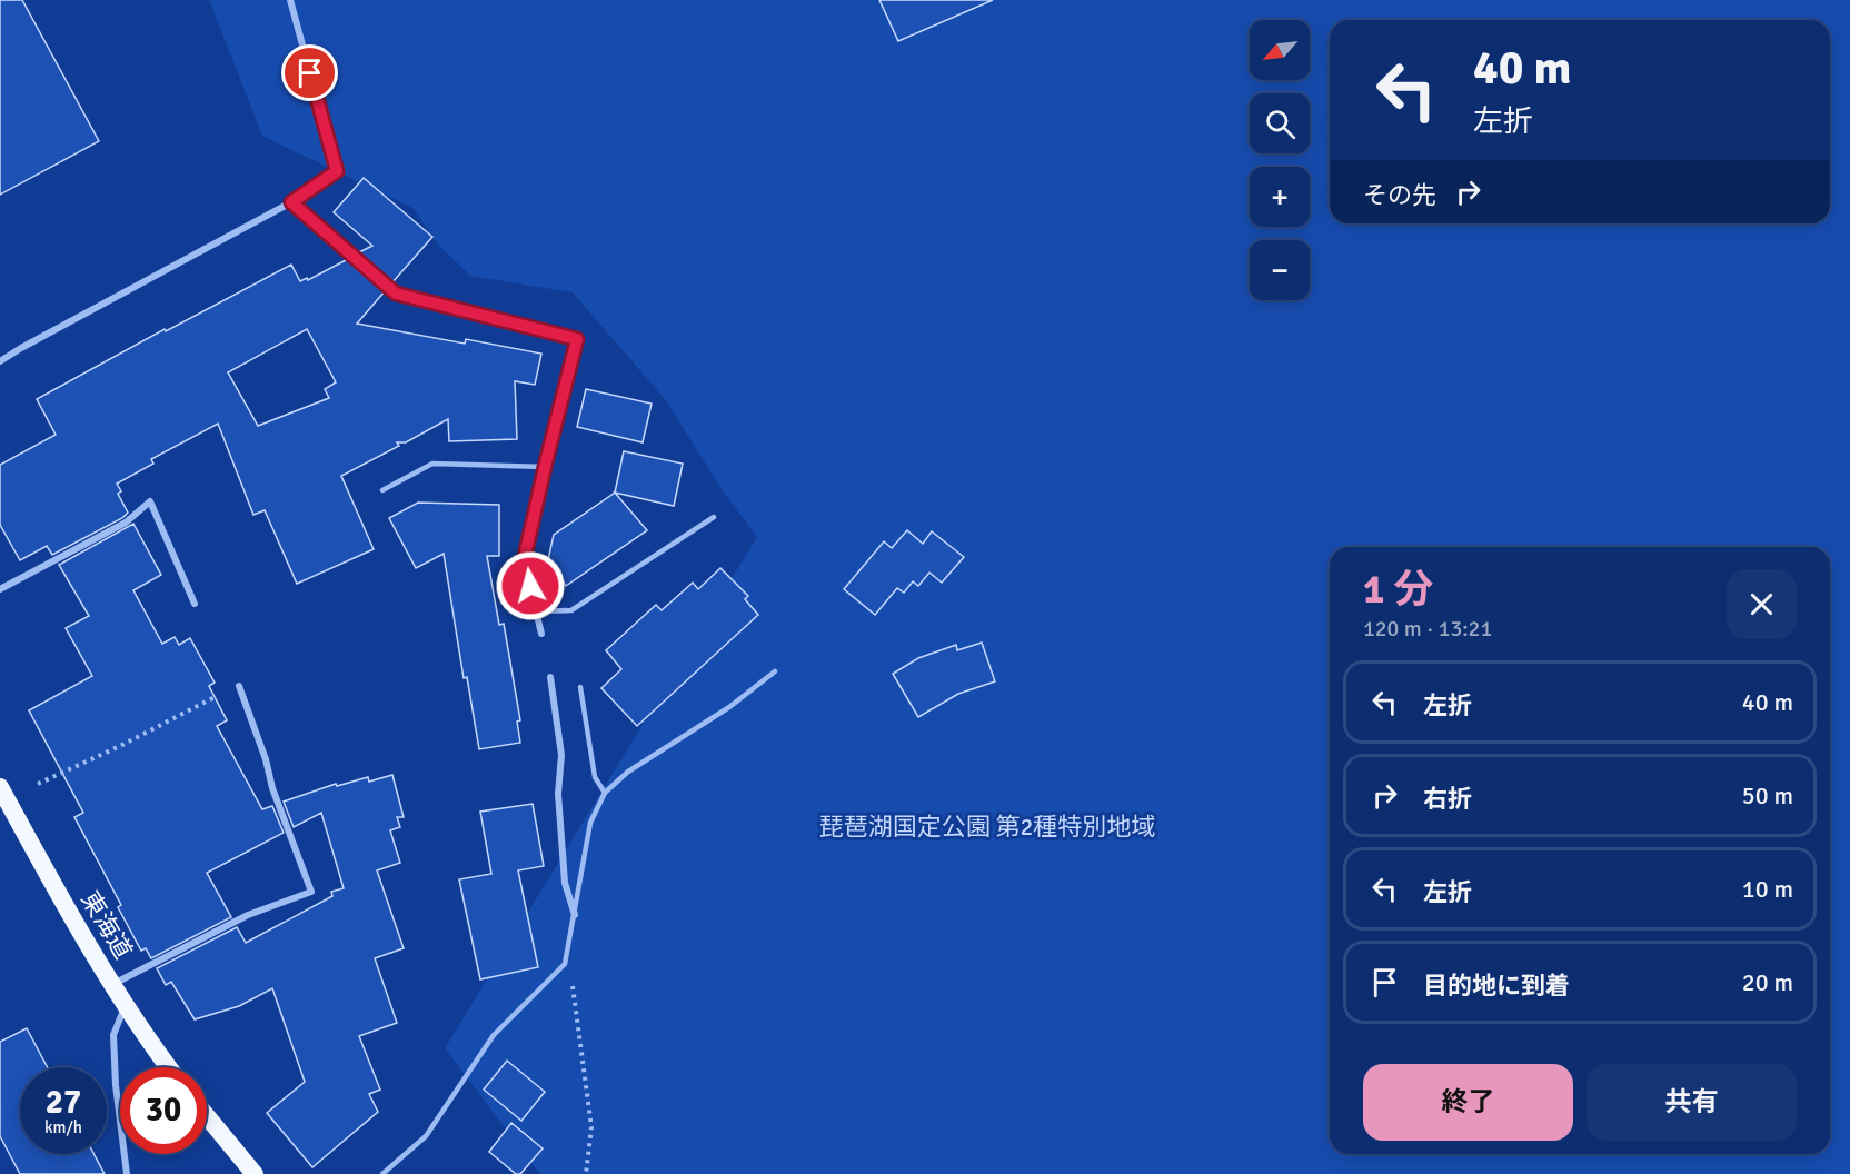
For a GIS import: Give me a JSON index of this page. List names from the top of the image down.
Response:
{
  "streets": {
    "highway": ["東海道"]
  },
  "parks": ["琵琶湖国定公園 第2種特別地域"],
  "north": "bottom left",
  "page": {
    "map_buttons": ["+", "−"],
    "turn": ["40 m", "左折"],
    "then": "その先",
    "heading": ["1 分", "120 m · 13:21"],
    "list": [
      {
        "name": "左折",
        "value": "40 m"
      },
      {
        "name": "右折",
        "value": "50 m"
      },
      {
        "name": "左折",
        "value": "10 m"
      },
      {
        "name": "目的地に到着",
        "value": "20 m"
      }
    ],
    "buttons": ["終了", "共有"],
    "speed": "27 km/h",
    "limit": "30"
  }
}
